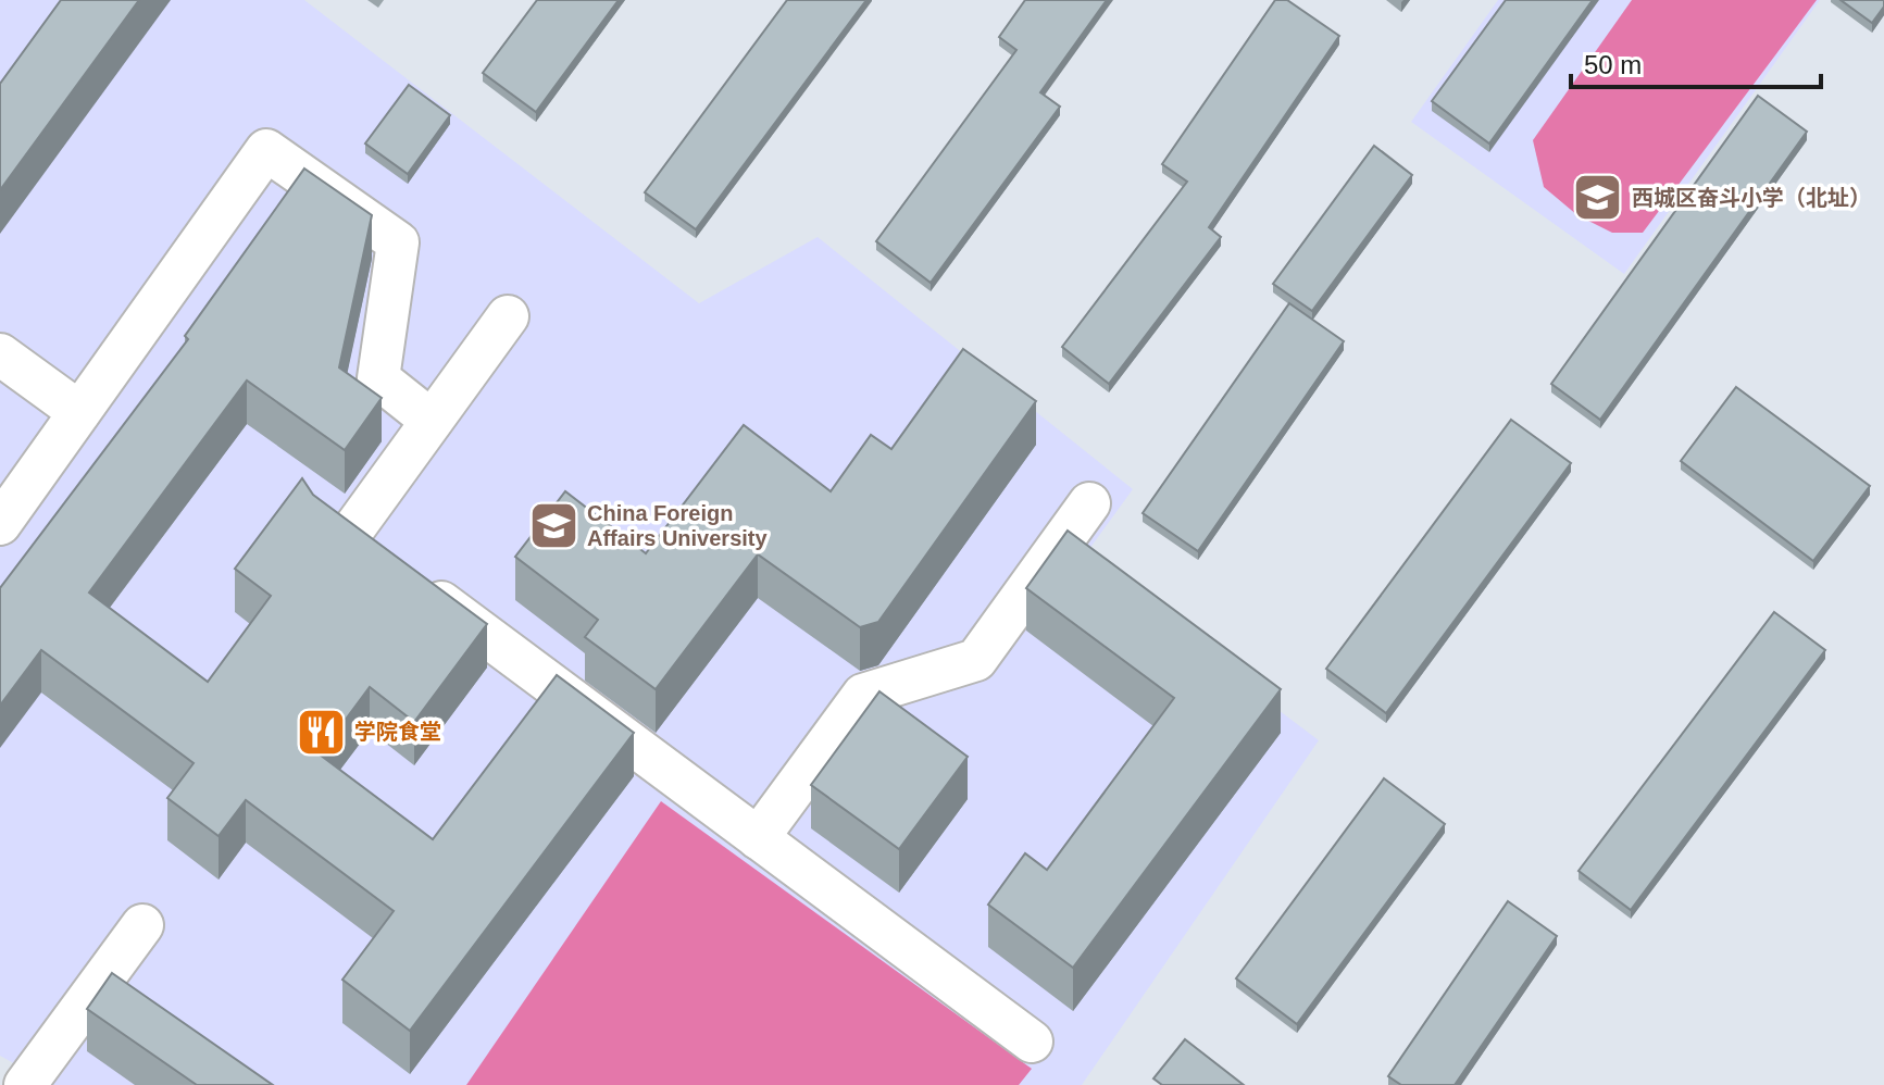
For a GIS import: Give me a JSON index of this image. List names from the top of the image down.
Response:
{
  "places": {
    "school or university": ["西城区奋斗小学（北址）", "China Foreign Affairs University"],
    "restaurant": ["学院食堂"]
  },
  "scale_bar": "50 m"
}
